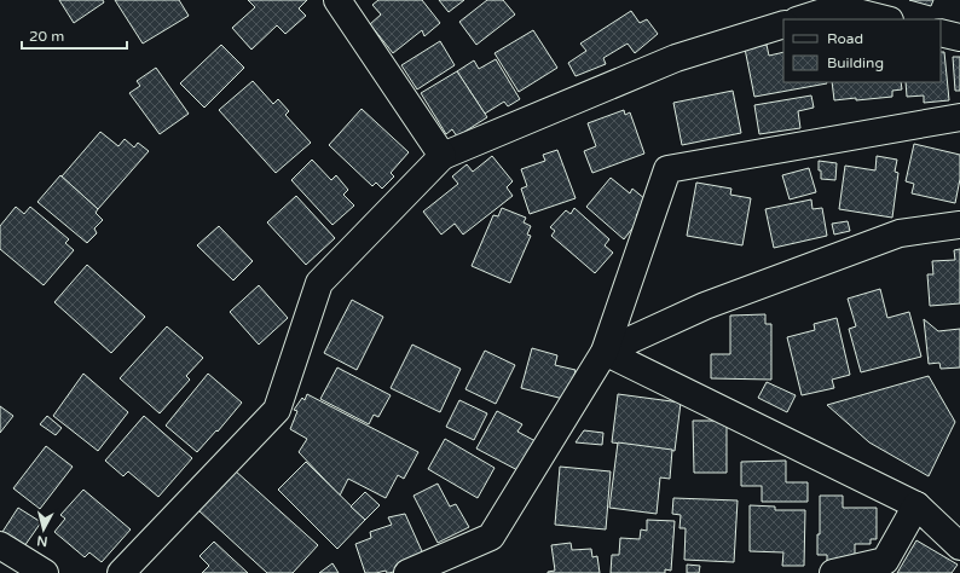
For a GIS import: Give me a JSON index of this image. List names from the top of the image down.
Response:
{
  "legend": ["Road", "Building"],
  "scale_bar": "20 m",
  "north": "bottom"
}
